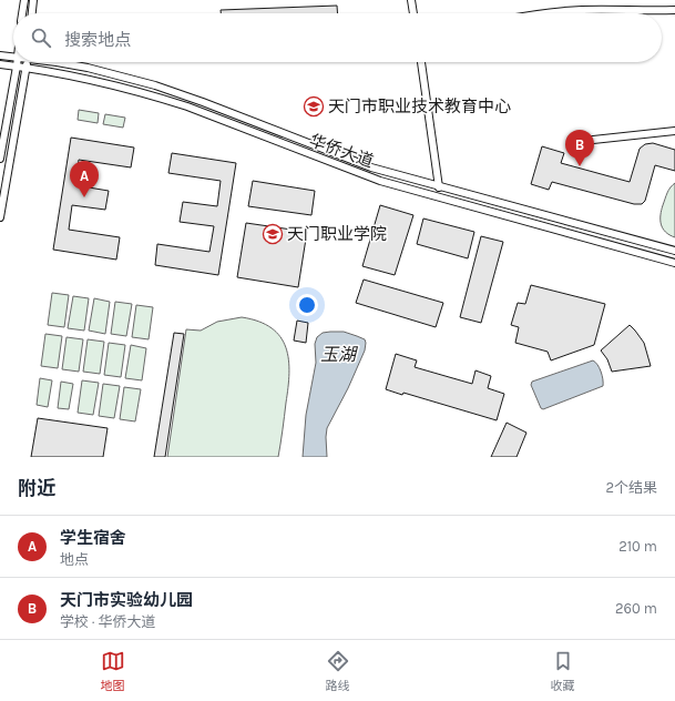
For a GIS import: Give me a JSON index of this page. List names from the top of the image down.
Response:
{
  "streets": {
    "street": ["华侨大道"]
  },
  "water": ["玉湖"],
  "places": {
    "school or university": ["天门市职业技术教育中心", "天门职业学院"]
  },
  "page": {
    "search": "搜索地点",
    "pins": ["B", "A"],
    "heading": ["附近", "2个结果"],
    "list": [
      {
        "mark": "A",
        "name": "学生宿舍",
        "note": "地点",
        "value": "210 m"
      },
      {
        "mark": "B",
        "name": "天门市实验幼儿园",
        "note": "学校 · 华侨大道",
        "value": "260 m"
      }
    ],
    "nav": ["地图", "路线", "收藏"]
  }
}
